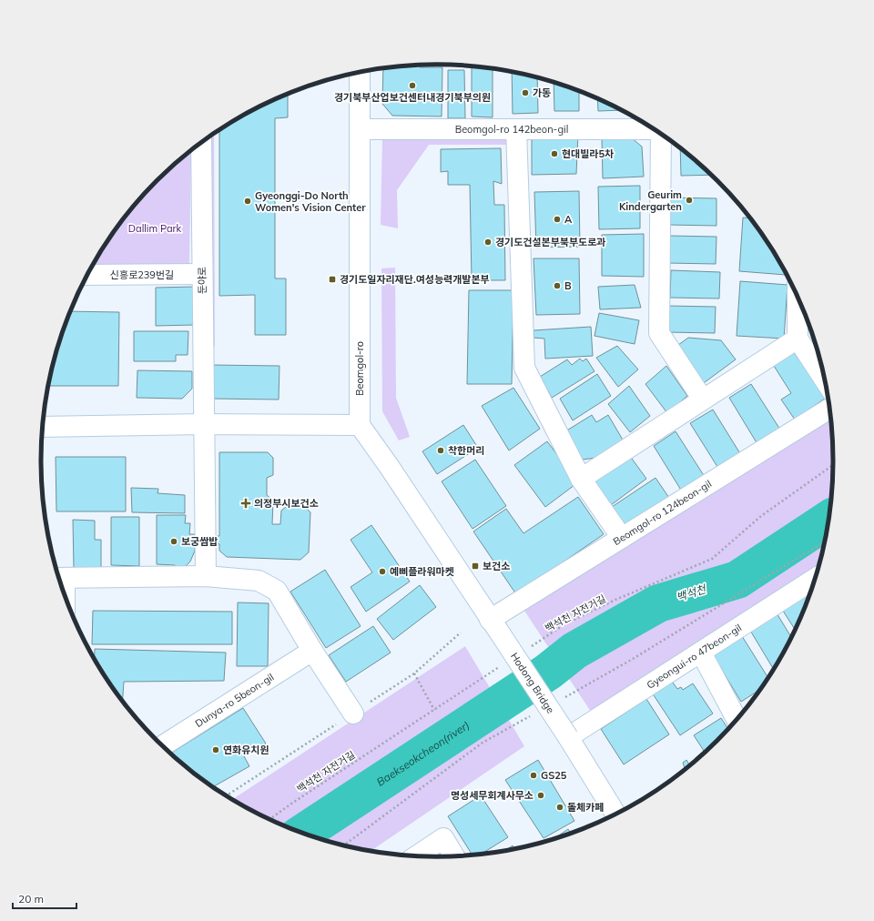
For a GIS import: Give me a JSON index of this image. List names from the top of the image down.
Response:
{
  "streets": {
    "street": [
      "Beomgol-ro 142beon-gil",
      "신흥로239번길",
      "둔야로",
      "Beomgol-ro",
      "Beomgol-ro 124beon-gil",
      "Gyeongui-ro 47beon-gil",
      "Hodong Bridge",
      "Dunya-ro 5beon-gil"
    ],
    "path": ["백석천 자전거길"]
  },
  "crossings": [
    ["Beomgol-ro 142beon-gil", "Beomgol-ro"],
    ["신흥로239번길", "둔야로"],
    ["Beomgol-ro 124beon-gil", "Hodong Bridge"],
    ["Gyeongui-ro 47beon-gil", "Hodong Bridge"]
  ],
  "water": ["백석천", "Baekseokcheon(river)"],
  "parks": ["Dallim Park"],
  "places": {
    "other": [
      "경기북부산업보건센터내경기북부의원",
      "가동",
      "현대빌라5차",
      "Geurim Kindergarten",
      "Gyeonggi-Do North Women's Vision Center",
      "A",
      "경기도건설본부북부도로과",
      "B",
      "착한머리",
      "보궁쌈밥",
      "예삐플라워마켓",
      "연화유치원",
      "GS25",
      "명성세무회계사무소",
      "돌체카페"
    ],
    "transit": ["경기도일자리재단.여성능력개발본부", "보건소"],
    "health": ["의정부시보건소"]
  },
  "scale_bar": "20 m"
}
